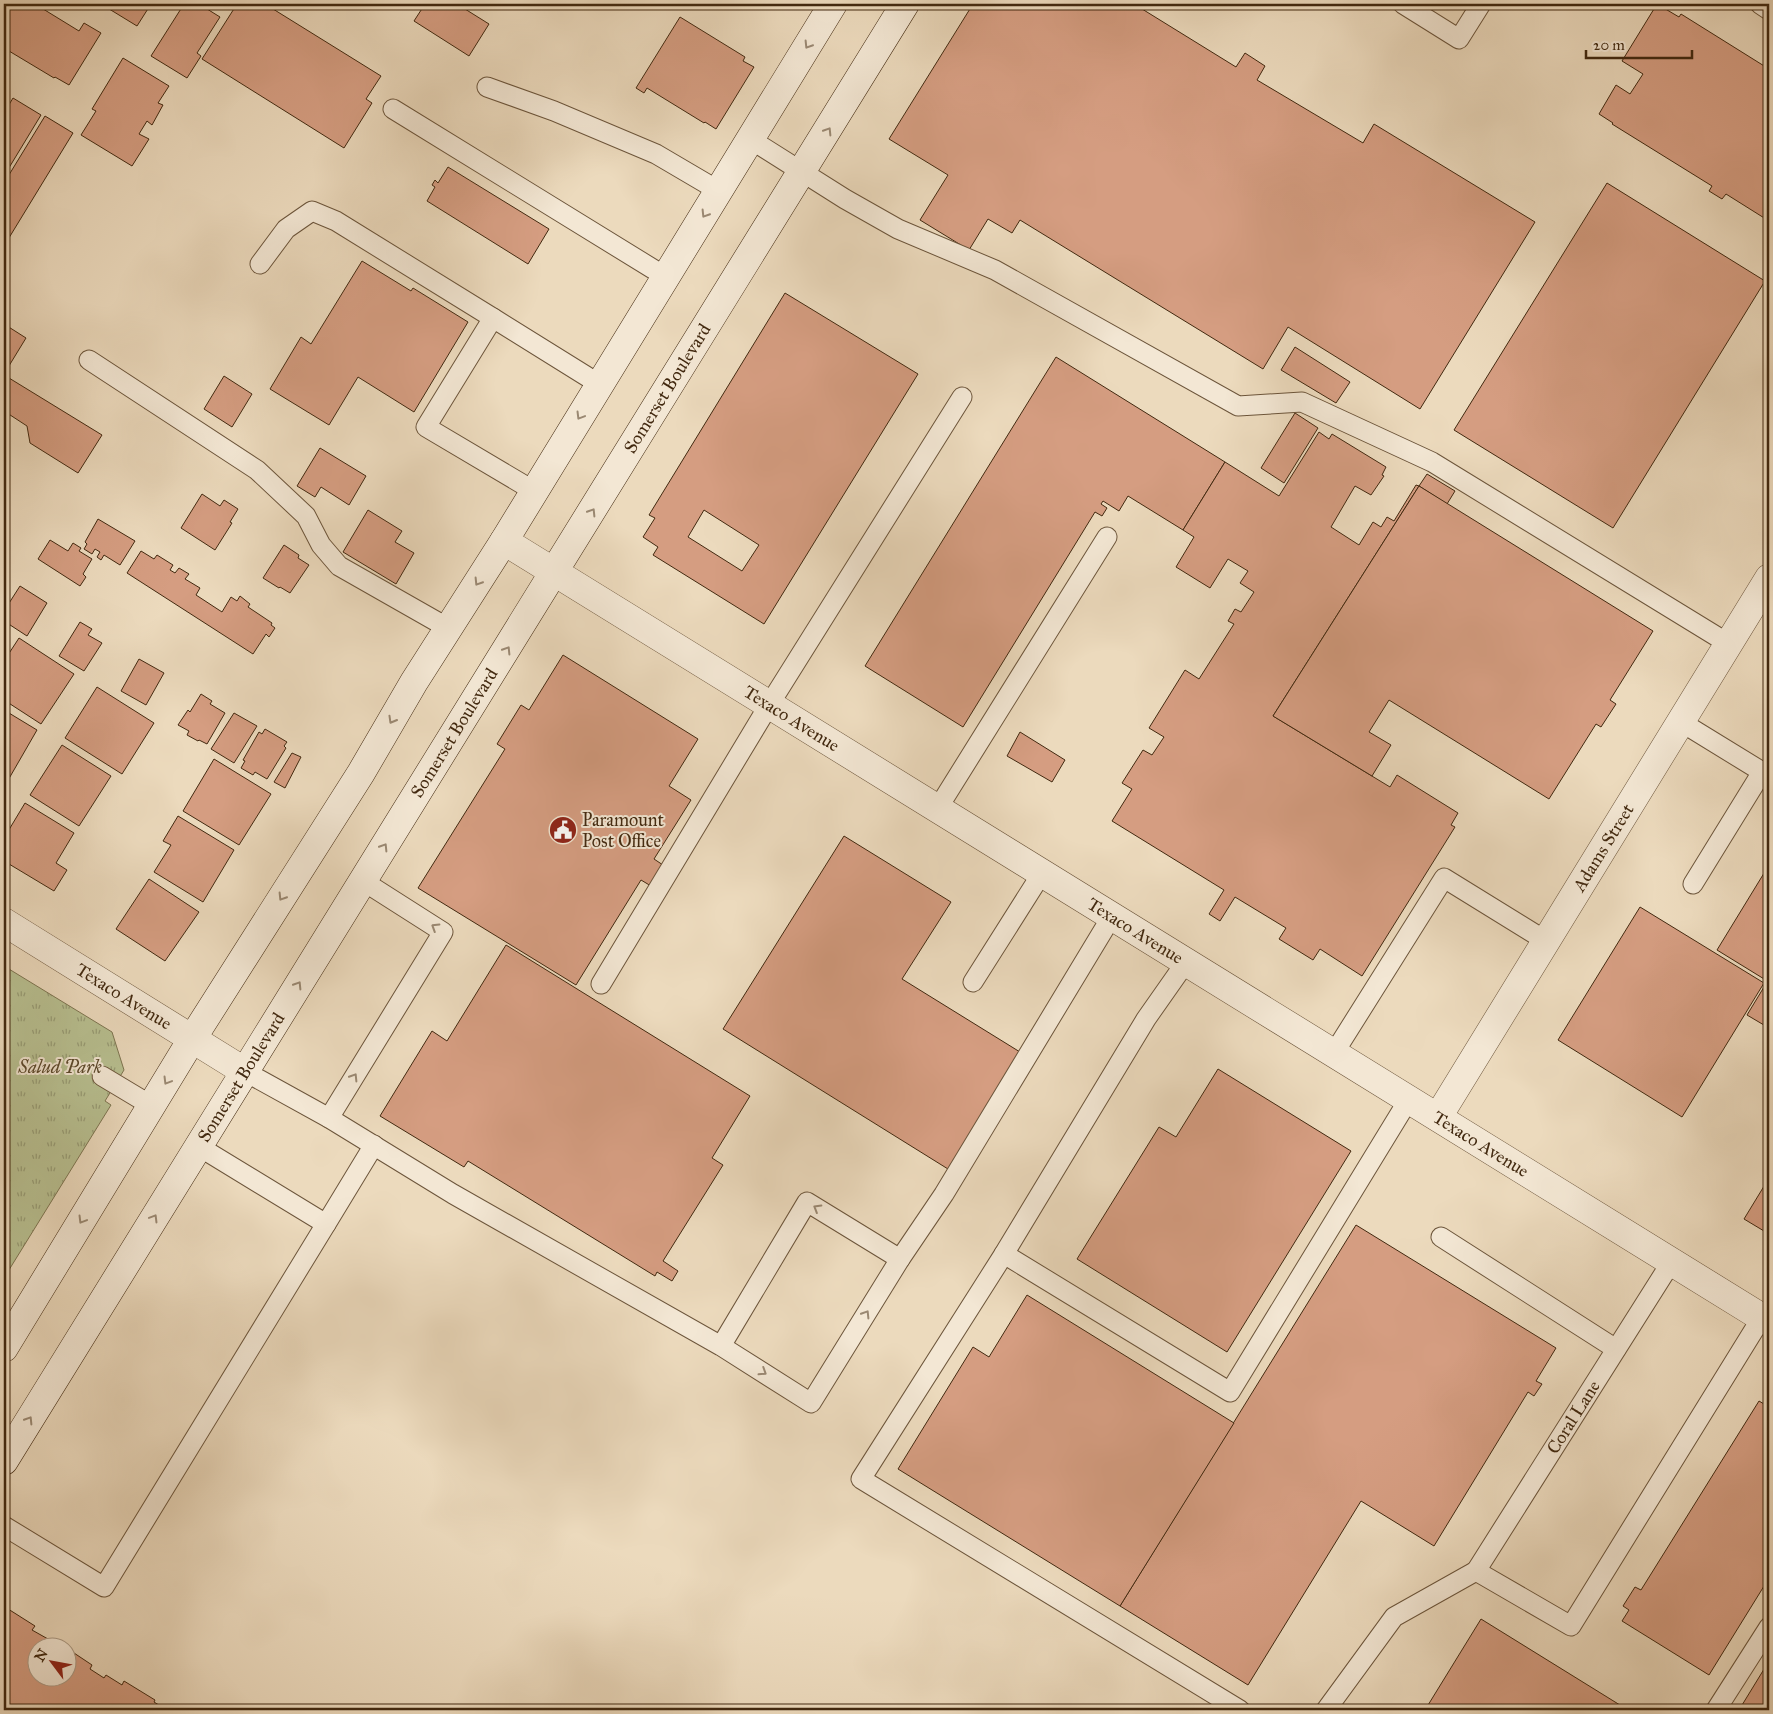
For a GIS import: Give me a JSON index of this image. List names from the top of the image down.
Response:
{
  "streets": {
    "main road": ["Somerset Boulevard", "Texaco Avenue", "Adams Street"],
    "lane": ["Coral Lane"]
  },
  "crossings": [
    ["Somerset Boulevard", "Texaco Avenue"],
    ["Texaco Avenue", "Adams Street"],
    ["Texaco Avenue", "Coral Lane"]
  ],
  "parks": ["Salud Park"],
  "places": {
    "public building": ["Paramount Post Office"]
  },
  "scale_bar": "20 m",
  "north": "top left"
}
